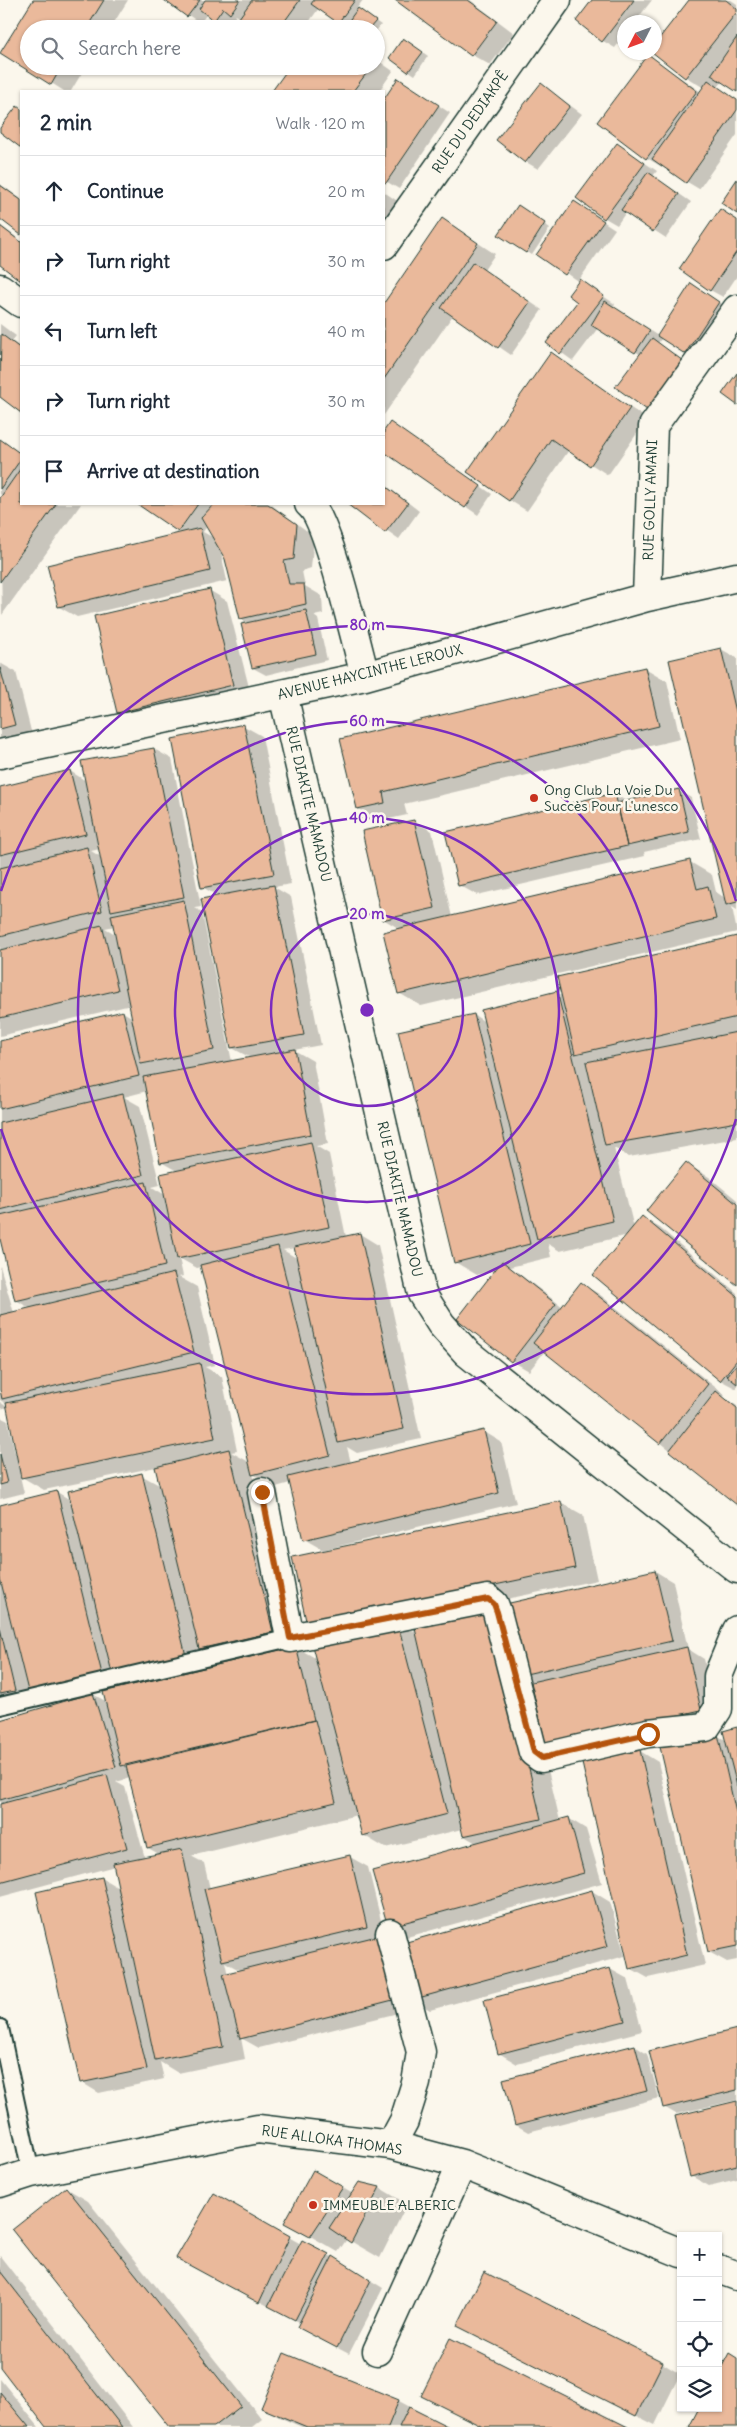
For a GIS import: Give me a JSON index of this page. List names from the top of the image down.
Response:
{
  "streets": {
    "street": [
      "RUE DU DEDIAKPÊ",
      "RUE GOLLY AMANI",
      "AVENUE HAYCINTHE LEROUX",
      "RUE DIAKITE MAMADOU",
      "RUE ALLOKA THOMAS"
    ]
  },
  "crossings": [
    ["RUE GOLLY AMANI", "AVENUE HAYCINTHE LEROUX"],
    ["AVENUE HAYCINTHE LEROUX", "RUE DIAKITE MAMADOU"]
  ],
  "places": ["Ong Club La Voie Du Succès Pour L'unesco", "IMMEUBLE ALBERIC"],
  "north": "bottom left",
  "page": {
    "search": "Search here",
    "heading": ["2 min", "Walk · 120 m"],
    "list": [
      ["Continue", "20 m"],
      ["Turn right", "30 m"],
      ["Turn left", "40 m"],
      ["Turn right", "30 m"],
      "Arrive at destination"
    ],
    "map_buttons": ["+", "−"]
  },
  "rings": [
    "80 m",
    "60 m",
    "40 m",
    "20 m"
  ]
}
